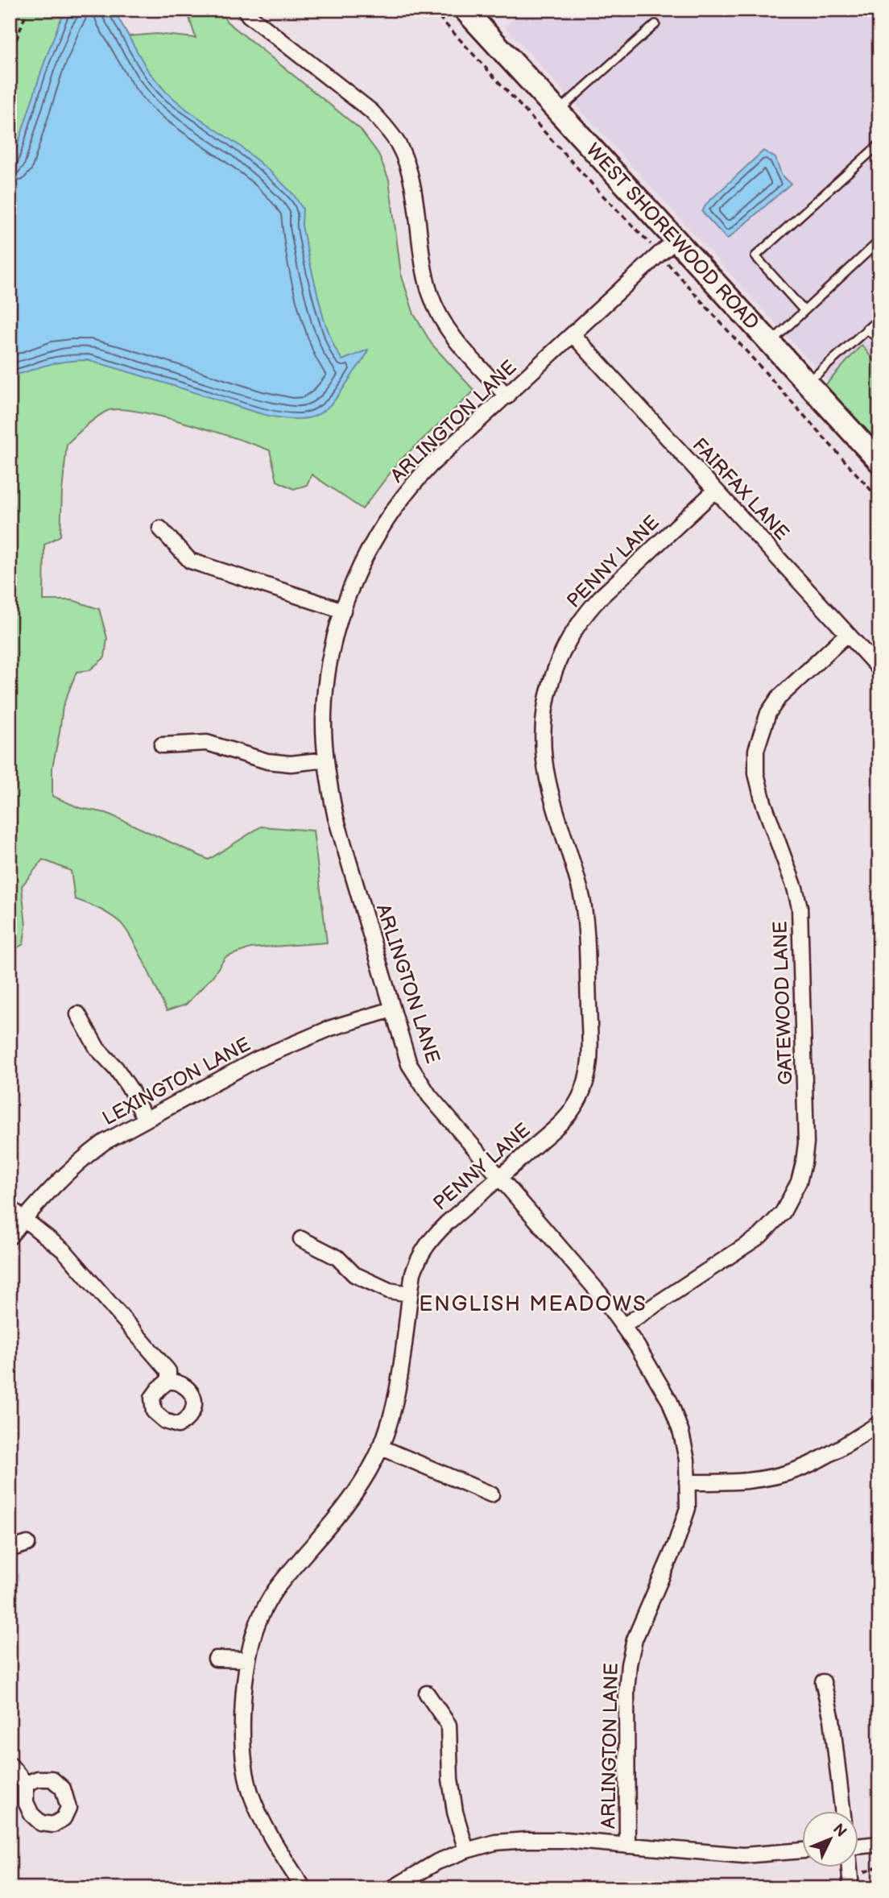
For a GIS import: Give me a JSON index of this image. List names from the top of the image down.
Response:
{
  "streets": {
    "main road": ["WEST SHOREWOOD ROAD"],
    "street": [
      "ARLINGTON LANE",
      "FAIRFAX LANE",
      "PENNY LANE",
      "GATEWOOD LANE",
      "LEXINGTON LANE"
    ]
  },
  "crossings": [
    ["WEST SHOREWOOD ROAD", "ARLINGTON LANE"],
    ["ARLINGTON LANE", "FAIRFAX LANE"],
    ["ARLINGTON LANE", "PENNY LANE"],
    ["ARLINGTON LANE", "GATEWOOD LANE"],
    ["ARLINGTON LANE", "LEXINGTON LANE"],
    ["FAIRFAX LANE", "PENNY LANE"],
    ["FAIRFAX LANE", "GATEWOOD LANE"]
  ],
  "districts": ["ENGLISH MEADOWS"],
  "north": "top right"
}
